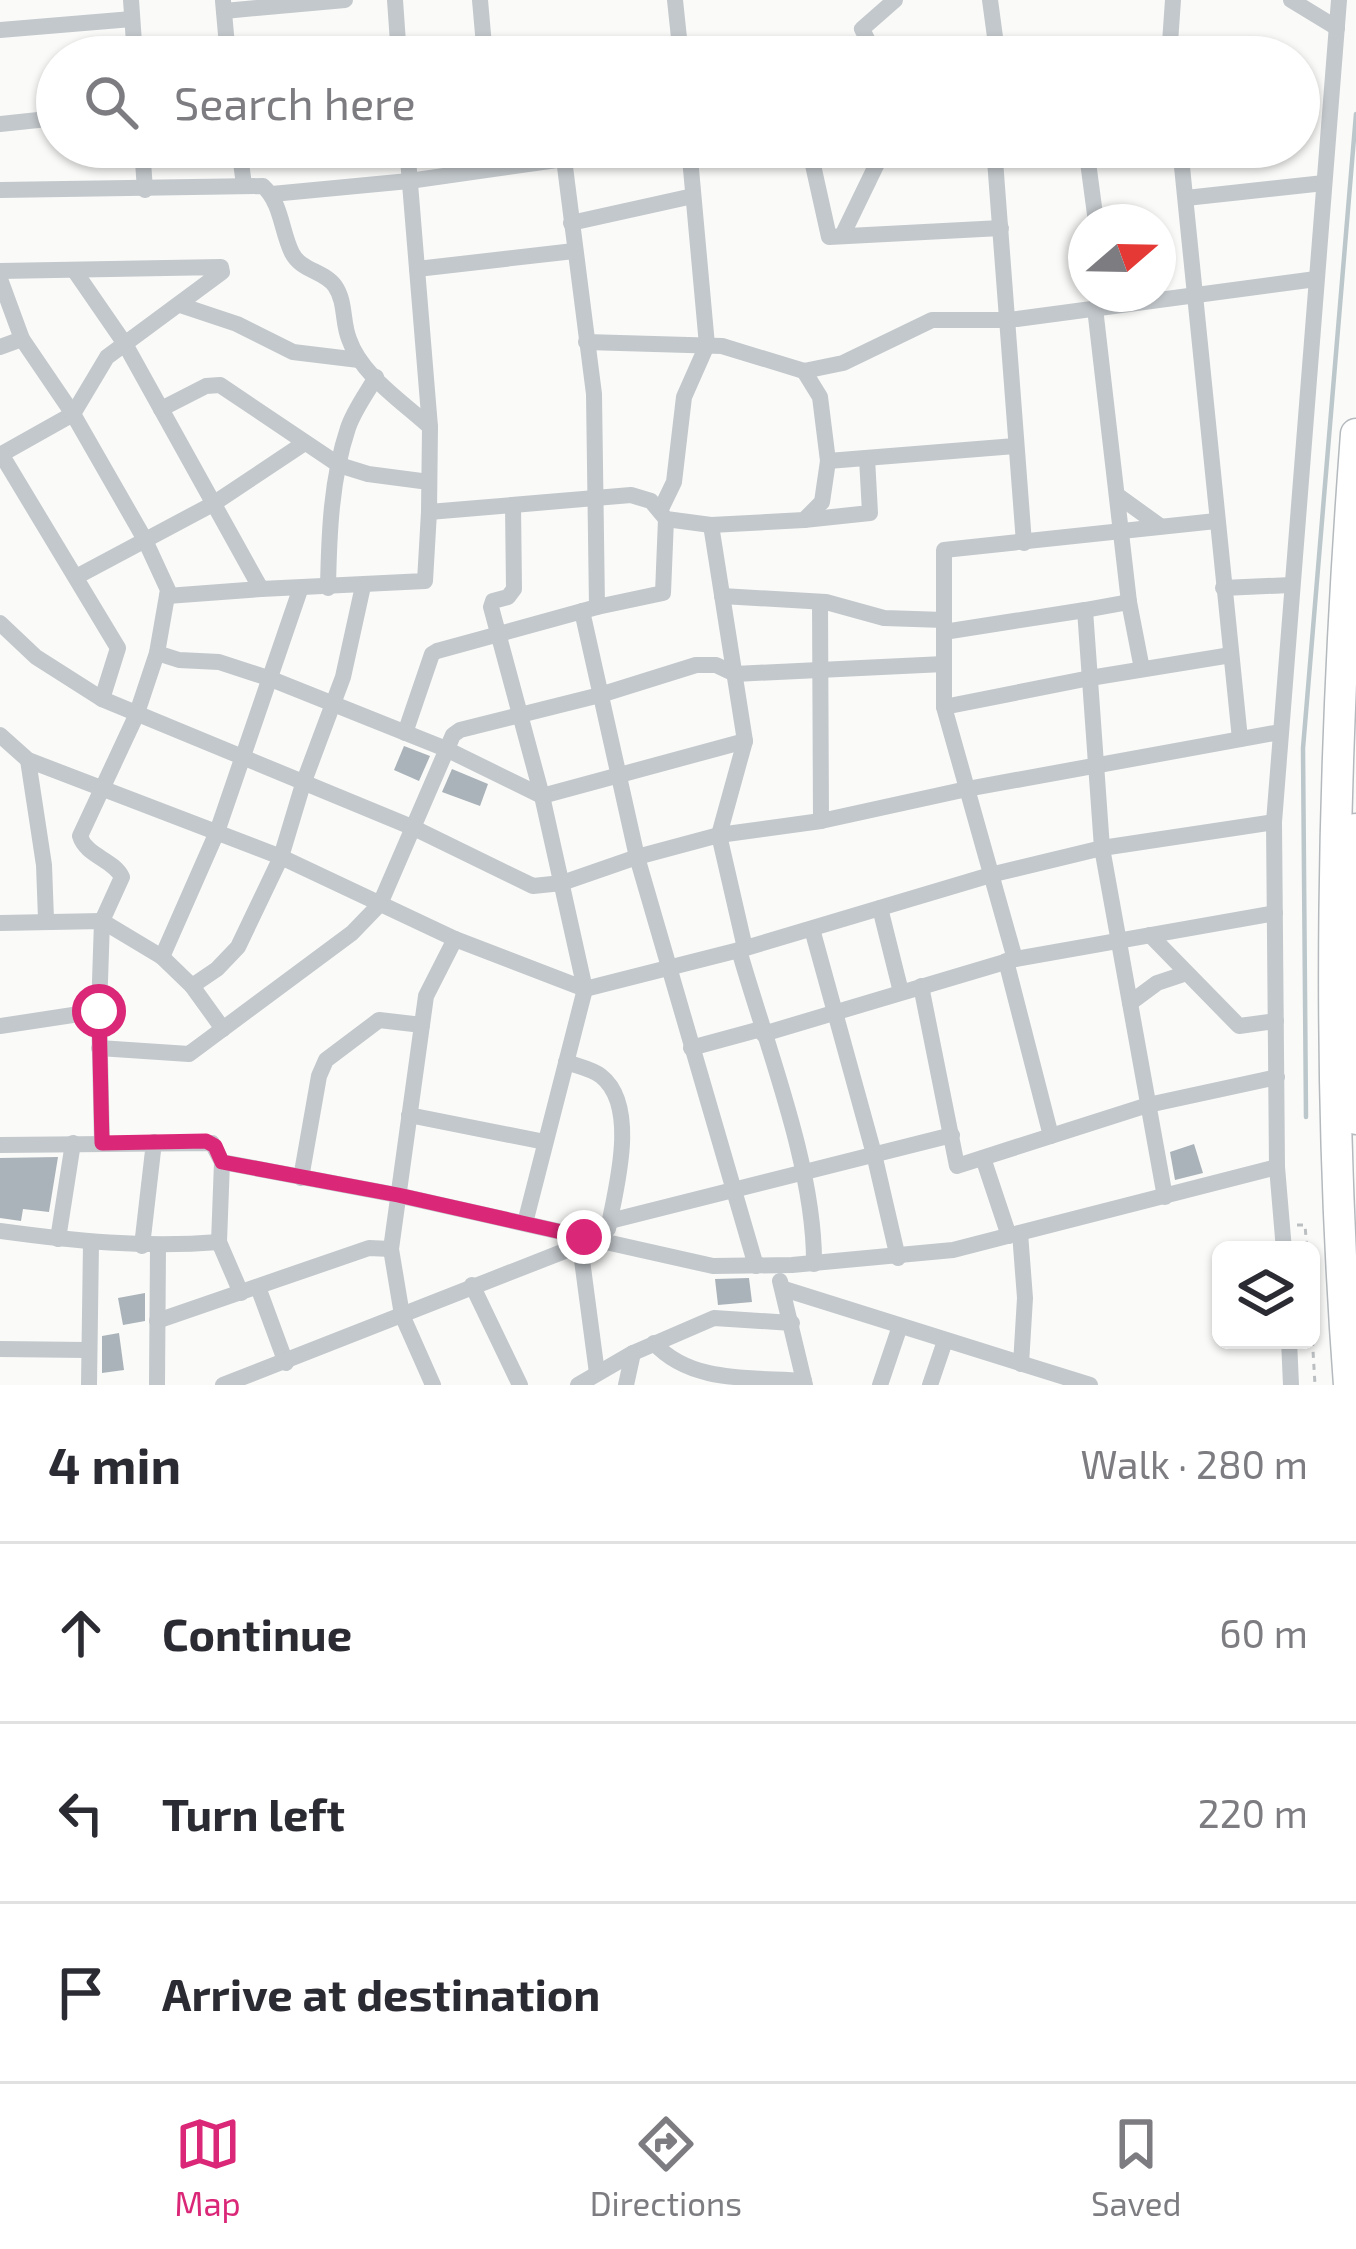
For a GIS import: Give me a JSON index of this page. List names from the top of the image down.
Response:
{
  "north": "right",
  "page": {
    "search": "Search here",
    "heading": ["4 min", "Walk · 280 m"],
    "list": [
      ["Continue", "60 m"],
      ["Turn left", "220 m"],
      "Arrive at destination"
    ],
    "nav": ["Map", "Directions", "Saved"]
  }
}
